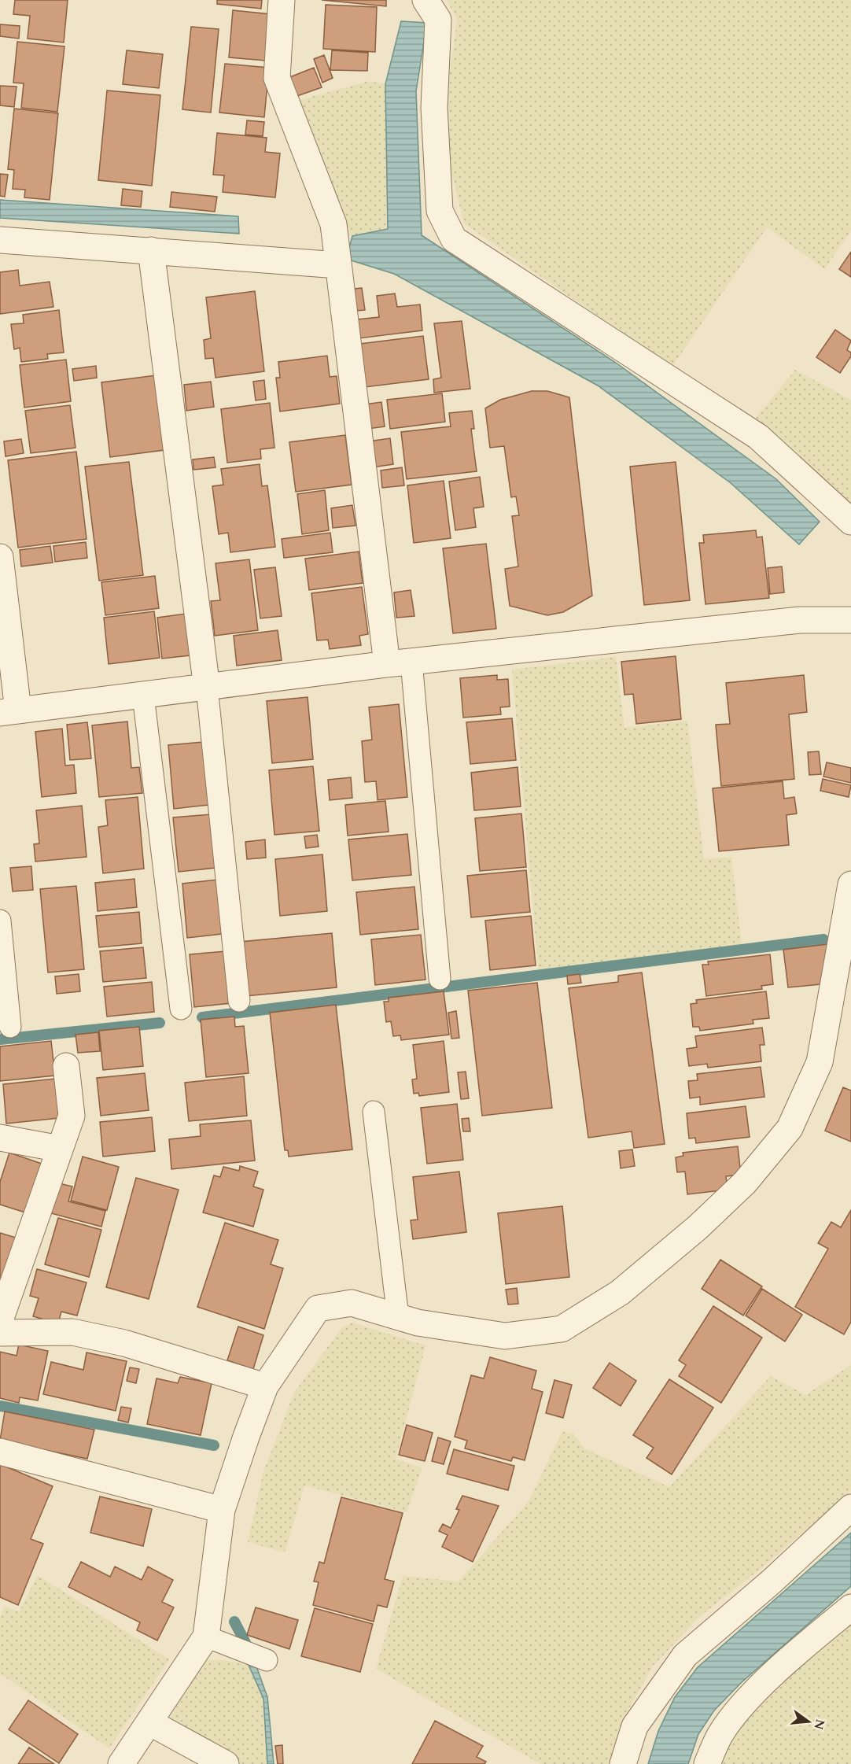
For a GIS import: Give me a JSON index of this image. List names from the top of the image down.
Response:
{
  "north": "right"
}
